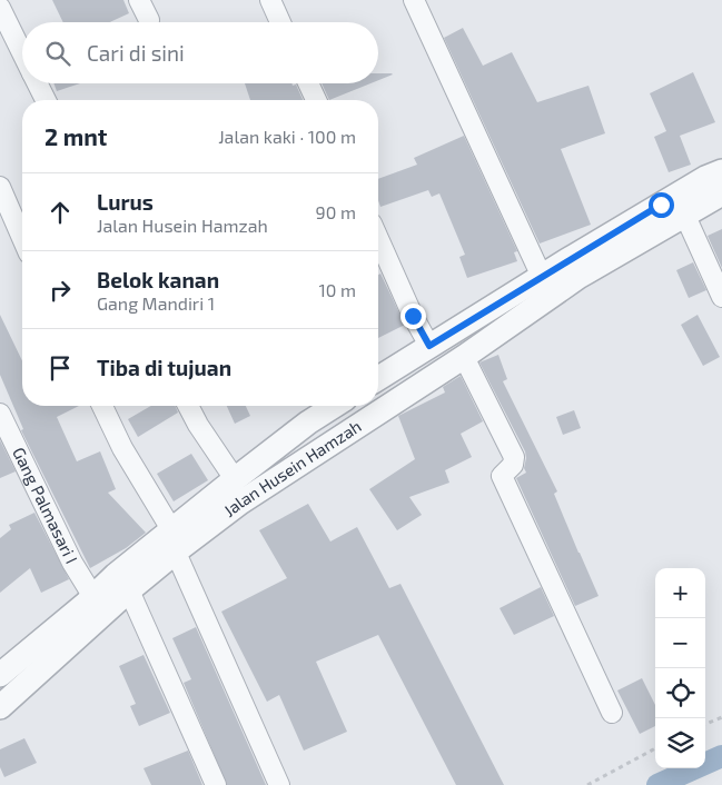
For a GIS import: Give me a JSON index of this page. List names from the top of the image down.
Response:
{
  "streets": {
    "street": ["Jalan Husein Hamzah", "Gang Palmasari I"]
  },
  "crossings": [
    ["Jalan Husein Hamzah", "Gang Palmasari I"]
  ],
  "page": {
    "search": "Cari di sini",
    "heading": ["2 mnt", "Jalan kaki · 100 m"],
    "list": [
      ["Lurus", "Jalan Husein Hamzah", "90 m"],
      ["Belok kanan", "Gang Mandiri 1", "10 m"],
      "Tiba di tujuan"
    ],
    "map_buttons": ["+", "−"]
  }
}
